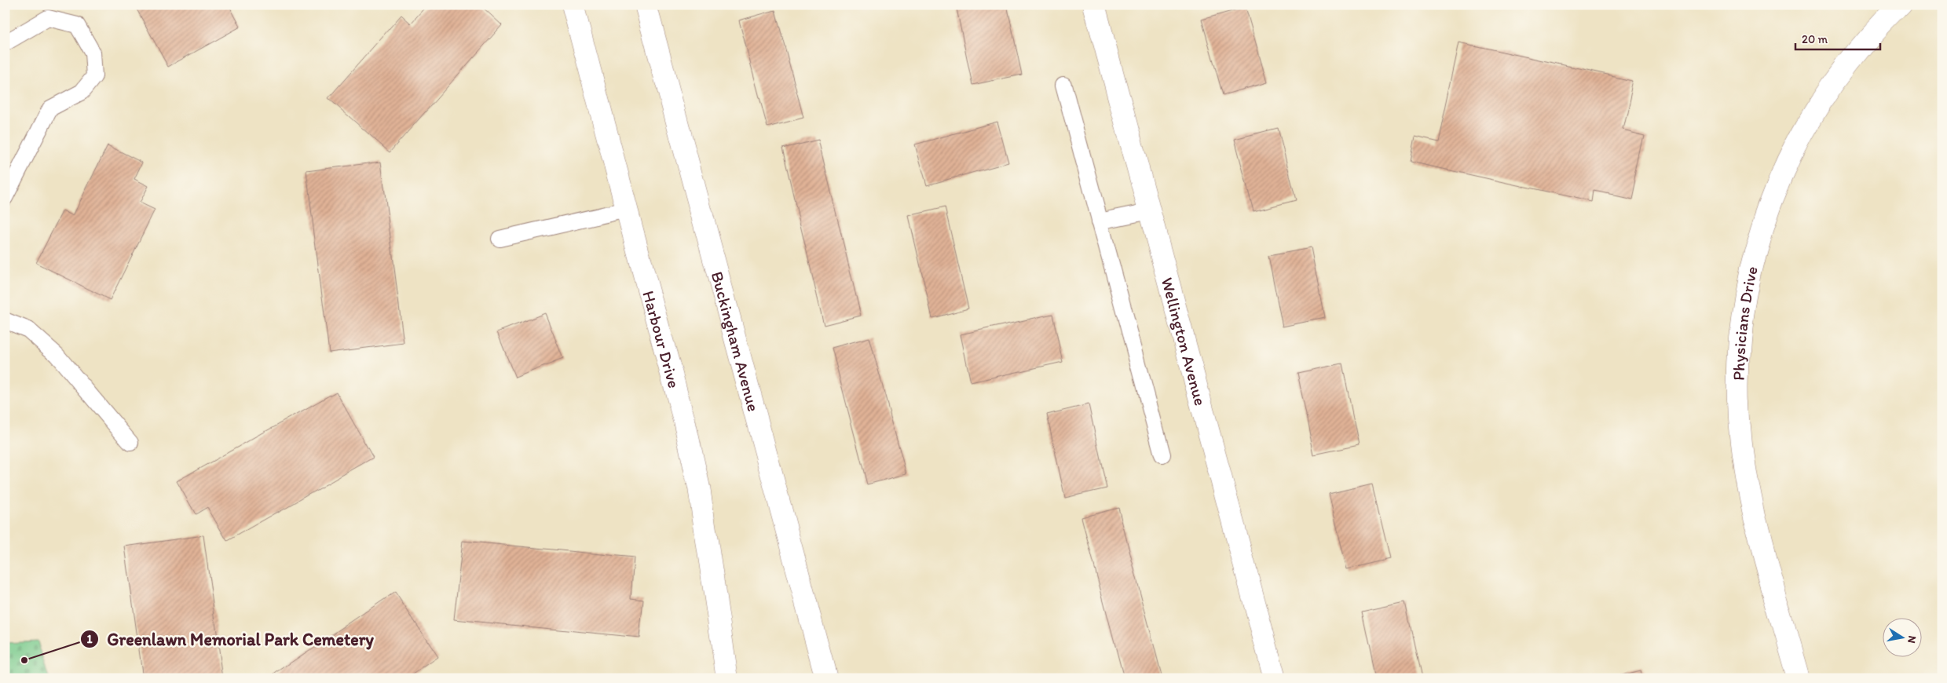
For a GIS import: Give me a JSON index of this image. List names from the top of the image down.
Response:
{
  "streets": {
    "street": [
      "Physicians Drive",
      "Harbour Drive",
      "Buckingham Avenue",
      "Wellington Avenue"
    ]
  },
  "places": ["Greenlawn Memorial Park Cemetery"],
  "scale_bar": "20 m",
  "north": "right"
}
